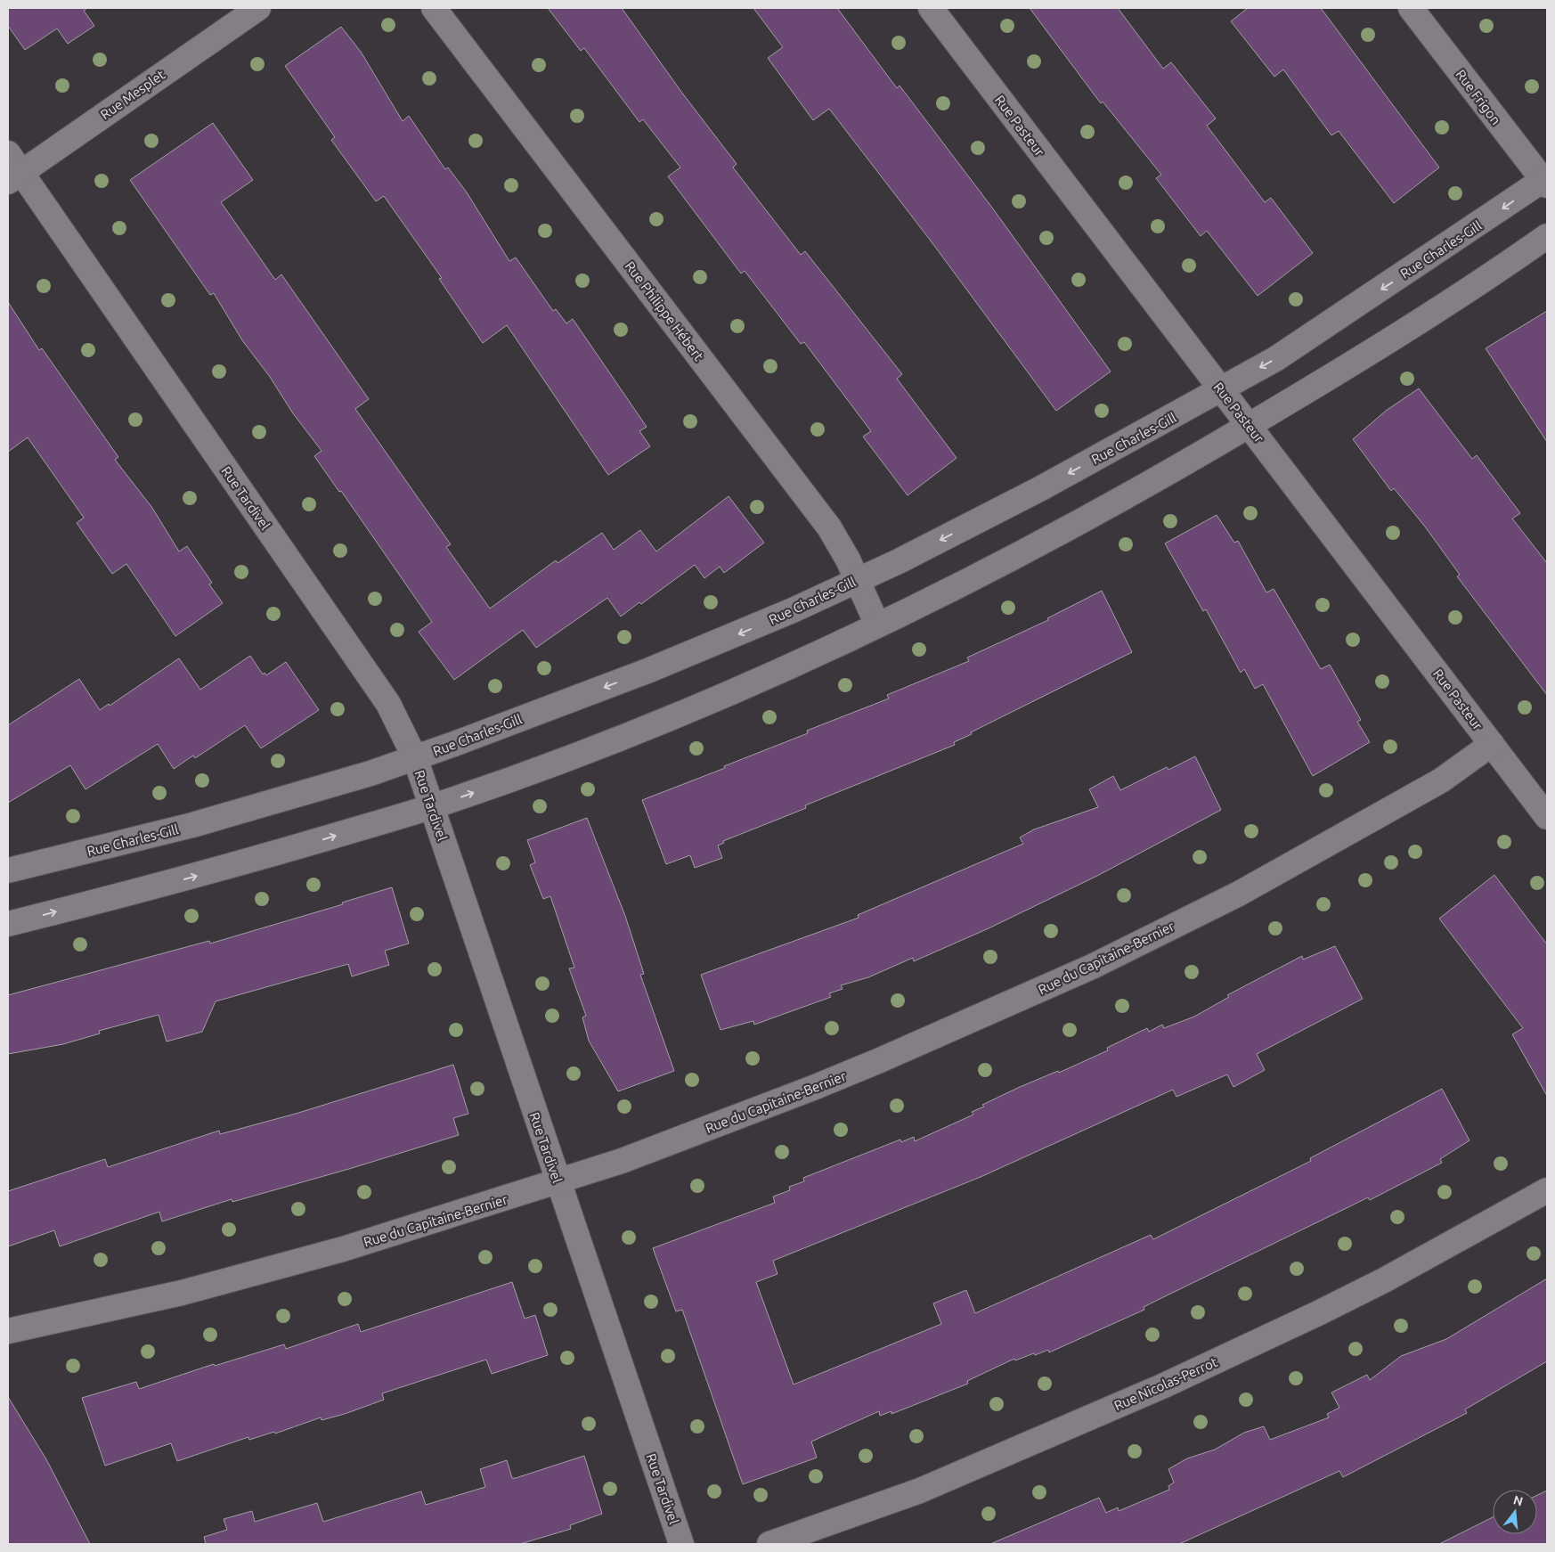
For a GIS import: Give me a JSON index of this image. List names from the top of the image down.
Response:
{
  "streets": {
    "street": [
      "Rue Mesplet",
      "Rue Frigon",
      "Rue Pasteur",
      "Rue Charles-Gill",
      "Rue Philippe Hébert",
      "Rue Tardivel",
      "Rue du Capitaine-Bernier",
      "Rue Nicolas-Perrot"
    ]
  },
  "crossings": [
    ["Rue Mesplet", "Rue Tardivel"],
    ["Rue Frigon", "Rue Charles-Gill"],
    ["Rue Pasteur", "Rue Charles-Gill"],
    ["Rue Pasteur", "Rue du Capitaine-Bernier"],
    ["Rue Charles-Gill", "Rue Philippe Hébert"],
    ["Rue Charles-Gill", "Rue Tardivel"],
    ["Rue Tardivel", "Rue du Capitaine-Bernier"]
  ],
  "north": "top"
}
